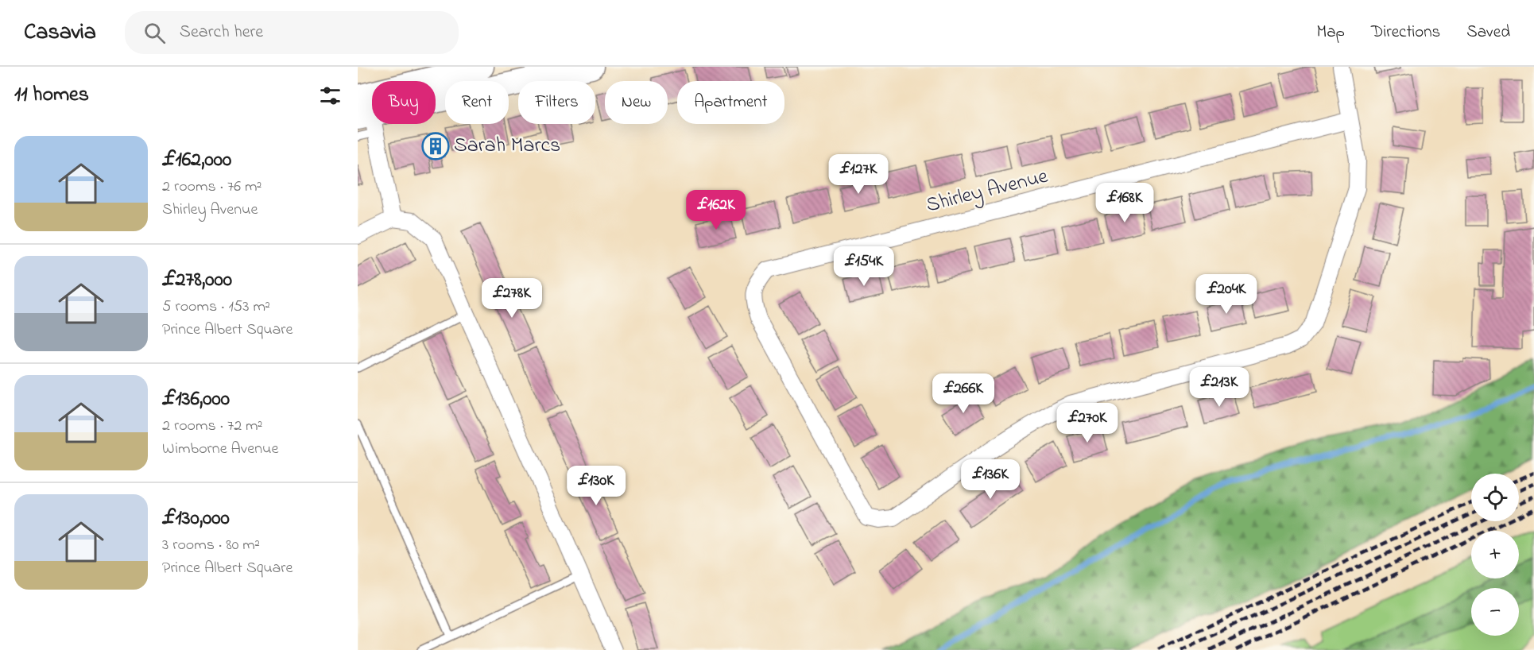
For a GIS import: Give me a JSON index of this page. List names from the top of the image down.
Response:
{
  "streets": {
    "street": ["Shirley Avenue"]
  },
  "places": {
    "building": ["Sarah Marcs"]
  },
  "page": {
    "header": "Casavia",
    "search": "Search here",
    "nav": ["Map", "Directions", "Saved"],
    "heading": "11 homes",
    "chip": [
      "Buy",
      "Rent",
      "Filters",
      "New",
      "Apartment"
    ],
    "list": [
      {
        "name": "£162,000",
        "note": "2 rooms · 76 m² · Shirley Avenue"
      },
      {
        "name": "£278,000",
        "note": "5 rooms · 153 m² · Prince Albert Square"
      },
      {
        "name": "£136,000",
        "note": "2 rooms · 72 m² · Wimborne Avenue"
      },
      {
        "name": "£130,000",
        "note": "3 rooms · 80 m² · Prince Albert Square"
      }
    ],
    "price": [
      "£127K",
      "£168K",
      "£162K",
      "£154K",
      "£204K",
      "£278K",
      "£213K",
      "£266K",
      "£270K",
      "£136K",
      "£130K"
    ],
    "map_buttons": ["+", "−"]
  }
}
